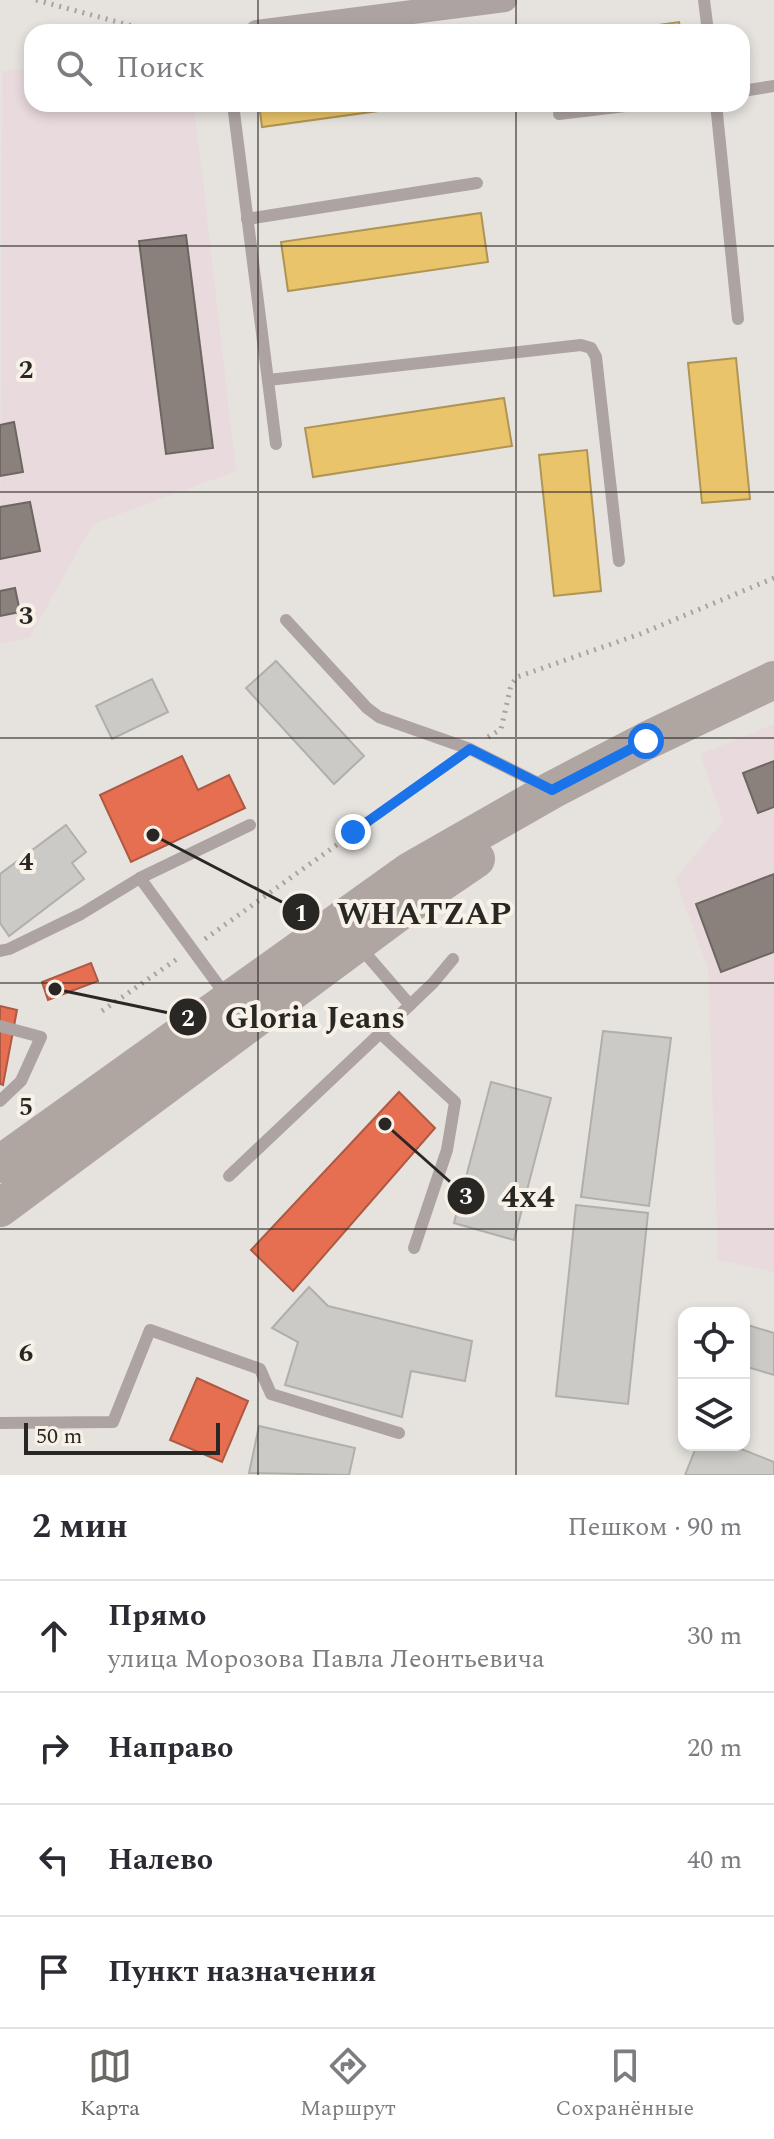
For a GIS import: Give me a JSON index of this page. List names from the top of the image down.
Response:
{
  "places": ["WHATZAP", "Gloria Jeans", "4х4"],
  "scale_bar": "50 m",
  "page": {
    "search": "Поиск",
    "scale": "50 m",
    "heading": ["2 мин", "Пешком · 90 m"],
    "list": [
      ["Прямо", "улица Морозова Павла Леонтьевича", "30 m"],
      ["Направо", "20 m"],
      ["Налево", "40 m"],
      "Пункт назначения"
    ],
    "nav": ["Карта", "Маршрут", "Сохранённые"]
  },
  "grid": {
    "rows": [
      "2",
      "3",
      "4",
      "5",
      "6"
    ]
  }
}
